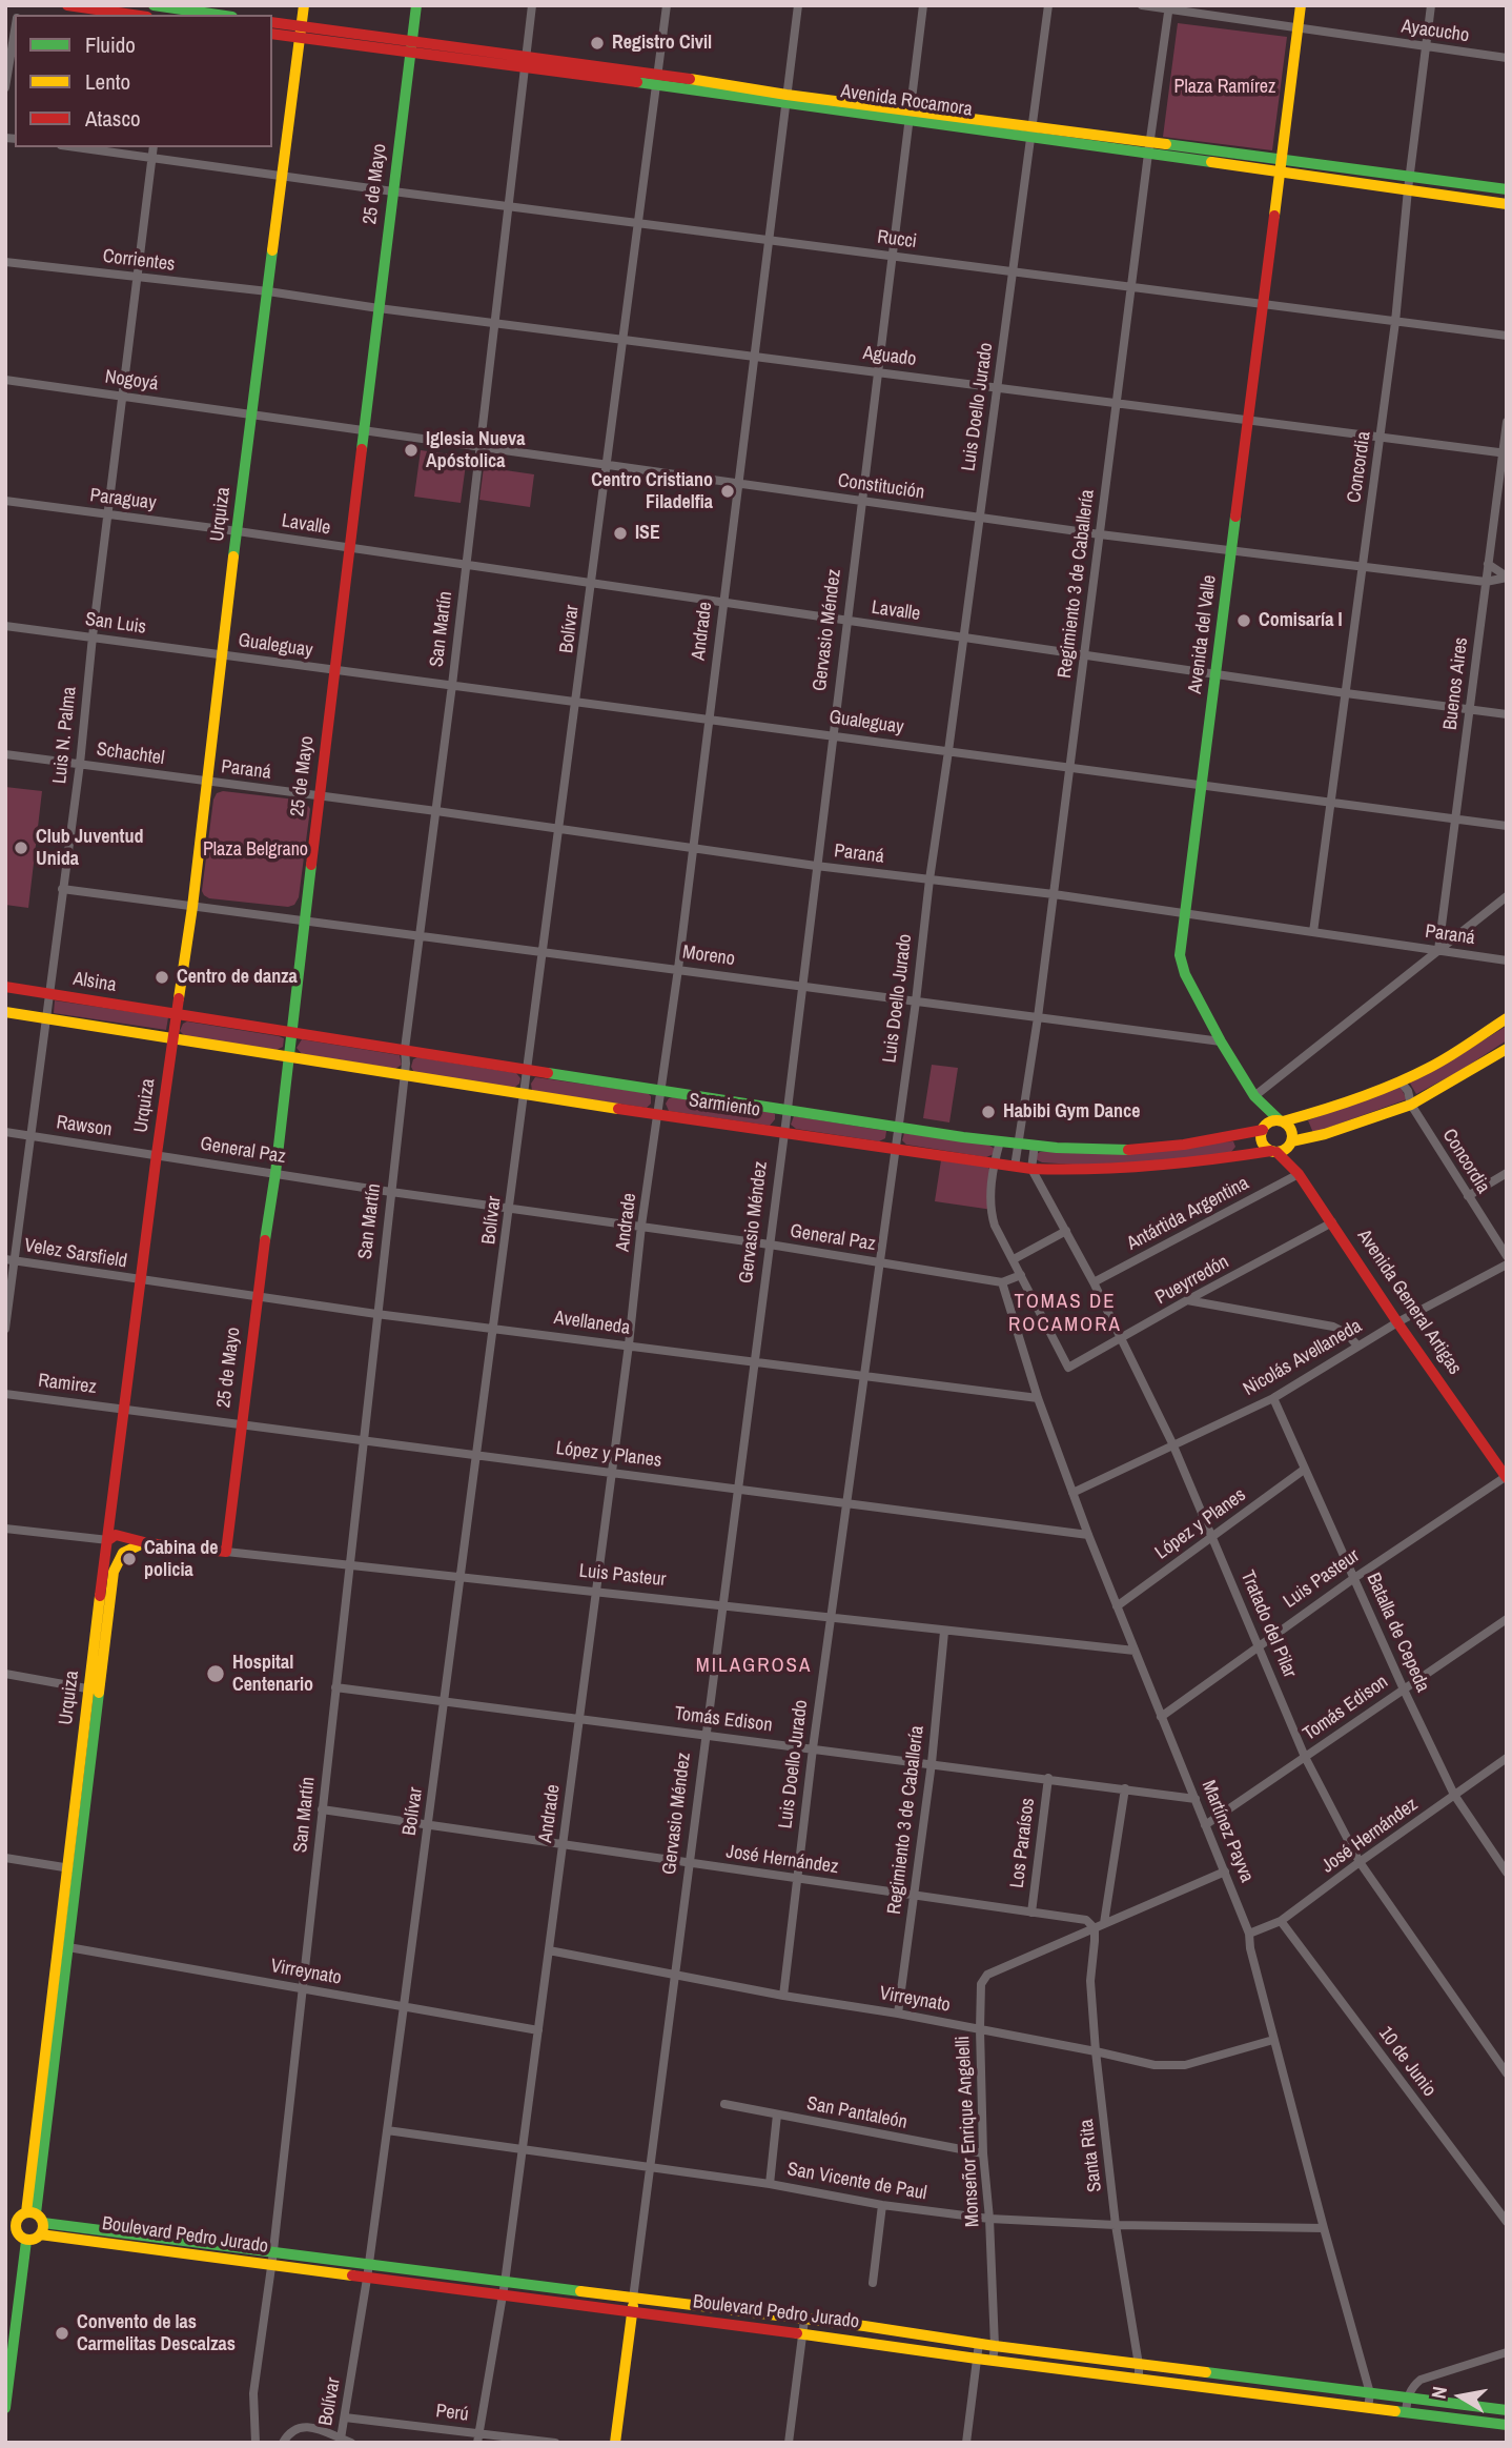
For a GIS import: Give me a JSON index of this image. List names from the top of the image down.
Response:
{
  "streets": {
    "main road": [
      "Avenida Rocamora",
      "25 de Mayo",
      "Urquiza",
      "Gervasio Méndez",
      "Avenida del Valle",
      "Alsina",
      "Sarmiento",
      "Avenida General Artigas",
      "Luis Pasteur",
      "Boulevard Pedro Jurado"
    ],
    "street": [
      "Ayacucho",
      "Rucci",
      "Corrientes",
      "Aguado",
      "Nogoyá",
      "Luis Doello Jurado",
      "Concordia",
      "Constitución",
      "Paraguay",
      "Lavalle",
      "Regimiento 3 de Caballería",
      "San Luis",
      "San Martín",
      "Bolívar",
      "Andrade",
      "Gualeguay",
      "Buenos Aires",
      "Luis N. Palma",
      "Schachtel",
      "Paraná",
      "Moreno",
      "Rawson",
      "General Paz",
      "Antártida Argentina",
      "Velez Sarsfield",
      "Pueyrredón",
      "Avellaneda",
      "Nicolás Avellaneda",
      "Ramirez",
      "López y Planes",
      "Tratado del Pilar",
      "Batalla de Cepeda",
      "Tomás Edison",
      "Martínez Payva",
      "José Hernández",
      "Los Paraísos",
      "Virreynato",
      "10 de Junio",
      "San Pantaleón",
      "Monseñor Enrique Angelelli",
      "Santa Rita",
      "San Vicente de Paul",
      "Perú"
    ]
  },
  "crossings": [
    ["Ayacucho", "Concordia"],
    ["Ayacucho", "Regimiento 3 de Caballería"],
    ["Ayacucho", "Avenida del Valle"],
    ["Avenida Rocamora", "25 de Mayo"],
    ["Avenida Rocamora", "Luis Doello Jurado"],
    ["Avenida Rocamora", "Concordia"],
    ["Avenida Rocamora", "Urquiza"],
    ["Avenida Rocamora", "Regimiento 3 de Caballería"],
    ["Avenida Rocamora", "San Martín"],
    ["Avenida Rocamora", "Bolívar"],
    ["Avenida Rocamora", "Gervasio Méndez"],
    ["Avenida Rocamora", "Andrade"],
    ["Avenida Rocamora", "Avenida del Valle"],
    ["25 de Mayo", "Rucci"],
    ["25 de Mayo", "Aguado"],
    ["25 de Mayo", "Constitución"],
    ["25 de Mayo", "Lavalle"],
    ["25 de Mayo", "Gualeguay"],
    ["25 de Mayo", "Paraná"],
    ["25 de Mayo", "Moreno"],
    ["25 de Mayo", "Sarmiento"],
    ["25 de Mayo", "General Paz"],
    ["25 de Mayo", "Avellaneda"],
    ["25 de Mayo", "López y Planes"],
    ["25 de Mayo", "Luis Pasteur"],
    ["Rucci", "Luis Doello Jurado"],
    ["Rucci", "Concordia"],
    ["Rucci", "Urquiza"],
    ["Rucci", "Regimiento 3 de Caballería"],
    ["Rucci", "San Martín"],
    ["Rucci", "Bolívar"],
    ["Rucci", "Gervasio Méndez"],
    ["Rucci", "Andrade"],
    ["Rucci", "Avenida del Valle"],
    ["Rucci", "Luis N. Palma"],
    ["Corrientes", "Aguado"],
    ["Corrientes", "Urquiza"],
    ["Corrientes", "Luis N. Palma"],
    ["Aguado", "Luis Doello Jurado"],
    ["Aguado", "Concordia"],
    ["Aguado", "Urquiza"],
    ["Aguado", "Regimiento 3 de Caballería"],
    ["Aguado", "San Martín"],
    ["Aguado", "Bolívar"],
    ["Aguado", "Gervasio Méndez"],
    ["Aguado", "Andrade"],
    ["Aguado", "Avenida del Valle"],
    ["Aguado", "Buenos Aires"],
    ["Nogoyá", "Constitución"],
    ["Nogoyá", "Urquiza"],
    ["Nogoyá", "Luis N. Palma"],
    ["Luis Doello Jurado", "Constitución"],
    ["Luis Doello Jurado", "Lavalle"],
    ["Luis Doello Jurado", "Gualeguay"],
    ["Luis Doello Jurado", "Paraná"],
    ["Luis Doello Jurado", "Moreno"],
    ["Luis Doello Jurado", "Sarmiento"],
    ["Luis Doello Jurado", "General Paz"],
    ["Luis Doello Jurado", "Avellaneda"],
    ["Luis Doello Jurado", "López y Planes"],
    ["Luis Doello Jurado", "Luis Pasteur"],
    ["Luis Doello Jurado", "Tomás Edison"],
    ["Luis Doello Jurado", "José Hernández"],
    ["Luis Doello Jurado", "Virreynato"],
    ["Concordia", "Constitución"],
    ["Concordia", "Lavalle"],
    ["Concordia", "Gualeguay"],
    ["Concordia", "Paraná"],
    ["Constitución", "Urquiza"],
    ["Constitución", "Regimiento 3 de Caballería"],
    ["Constitución", "San Martín"],
    ["Constitución", "Bolívar"],
    ["Constitución", "Gervasio Méndez"],
    ["Constitución", "Andrade"],
    ["Constitución", "Avenida del Valle"],
    ["Constitución", "Buenos Aires"],
    ["Paraguay", "Urquiza"],
    ["Paraguay", "Lavalle"],
    ["Paraguay", "Luis N. Palma"],
    ["Urquiza", "Lavalle"],
    ["Urquiza", "San Luis"],
    ["Urquiza", "Gualeguay"],
    ["Urquiza", "Schachtel"],
    ["Urquiza", "Paraná"],
    ["Urquiza", "Moreno"],
    ["Urquiza", "Alsina"],
    ["Urquiza", "Sarmiento"],
    ["Urquiza", "Rawson"],
    ["Urquiza", "General Paz"],
    ["Urquiza", "Velez Sarsfield"],
    ["Urquiza", "Avellaneda"],
    ["Urquiza", "Ramirez"],
    ["Urquiza", "López y Planes"],
    ["Urquiza", "Luis Pasteur"],
    ["Urquiza", "Virreynato"],
    ["Urquiza", "Boulevard Pedro Jurado"],
    ["Lavalle", "Regimiento 3 de Caballería"],
    ["Lavalle", "San Martín"],
    ["Lavalle", "Bolívar"],
    ["Lavalle", "Gervasio Méndez"],
    ["Lavalle", "Andrade"],
    ["Lavalle", "Avenida del Valle"],
    ["Lavalle", "Buenos Aires"],
    ["Regimiento 3 de Caballería", "Gualeguay"],
    ["Regimiento 3 de Caballería", "Paraná"],
    ["Regimiento 3 de Caballería", "Moreno"],
    ["Regimiento 3 de Caballería", "Sarmiento"],
    ["Regimiento 3 de Caballería", "Luis Pasteur"],
    ["Regimiento 3 de Caballería", "Tomás Edison"],
    ["Regimiento 3 de Caballería", "José Hernández"],
    ["Regimiento 3 de Caballería", "Virreynato"],
    ["San Luis", "Gualeguay"],
    ["San Luis", "Luis N. Palma"],
    ["San Martín", "Gualeguay"],
    ["San Martín", "Paraná"],
    ["San Martín", "Moreno"],
    ["San Martín", "Sarmiento"],
    ["San Martín", "General Paz"],
    ["San Martín", "Avellaneda"],
    ["San Martín", "López y Planes"],
    ["San Martín", "Luis Pasteur"],
    ["San Martín", "Tomás Edison"],
    ["San Martín", "José Hernández"],
    ["San Martín", "Virreynato"],
    ["San Martín", "Boulevard Pedro Jurado"],
    ["Bolívar", "Gualeguay"],
    ["Bolívar", "Paraná"],
    ["Bolívar", "Moreno"],
    ["Bolívar", "Sarmiento"],
    ["Bolívar", "General Paz"],
    ["Bolívar", "Avellaneda"],
    ["Bolívar", "López y Planes"],
    ["Bolívar", "Luis Pasteur"],
    ["Bolívar", "Tomás Edison"],
    ["Bolívar", "José Hernández"],
    ["Bolívar", "Virreynato"],
    ["Bolívar", "San Vicente de Paul"],
    ["Bolívar", "Boulevard Pedro Jurado"],
    ["Bolívar", "Perú"],
    ["Gervasio Méndez", "Gualeguay"],
    ["Gervasio Méndez", "Paraná"],
    ["Gervasio Méndez", "Moreno"],
    ["Gervasio Méndez", "Sarmiento"],
    ["Gervasio Méndez", "General Paz"],
    ["Gervasio Méndez", "Avellaneda"],
    ["Gervasio Méndez", "López y Planes"],
    ["Gervasio Méndez", "Luis Pasteur"],
    ["Gervasio Méndez", "Tomás Edison"],
    ["Gervasio Méndez", "José Hernández"],
    ["Gervasio Méndez", "Virreynato"],
    ["Gervasio Méndez", "San Vicente de Paul"],
    ["Gervasio Méndez", "Boulevard Pedro Jurado"],
    ["Andrade", "Gualeguay"],
    ["Andrade", "Paraná"],
    ["Andrade", "Moreno"],
    ["Andrade", "Sarmiento"],
    ["Andrade", "General Paz"],
    ["Andrade", "Avellaneda"],
    ["Andrade", "López y Planes"],
    ["Andrade", "Luis Pasteur"],
    ["Andrade", "Tomás Edison"],
    ["Andrade", "José Hernández"],
    ["Andrade", "Virreynato"],
    ["Andrade", "San Vicente de Paul"],
    ["Andrade", "Boulevard Pedro Jurado"],
    ["Andrade", "Perú"],
    ["Avenida del Valle", "Gualeguay"],
    ["Avenida del Valle", "Paraná"],
    ["Avenida del Valle", "Moreno"],
    ["Gualeguay", "Buenos Aires"],
    ["Buenos Aires", "Paraná"],
    ["Luis N. Palma", "Schachtel"],
    ["Luis N. Palma", "Moreno"],
    ["Luis N. Palma", "Alsina"],
    ["Luis N. Palma", "Rawson"],
    ["Luis N. Palma", "Velez Sarsfield"],
    ["Schachtel", "Paraná"],
    ["Alsina", "Sarmiento"],
    ["Sarmiento", "Avenida General Artigas"],
    ["Sarmiento", "Tratado del Pilar"],
    ["Rawson", "General Paz"],
    ["General Paz", "Martínez Payva"],
    ["Antártida Argentina", "Avenida General Artigas"],
    ["Antártida Argentina", "Tratado del Pilar"],
    ["Velez Sarsfield", "Avellaneda"],
    ["Pueyrredón", "Avenida General Artigas"],
    ["Pueyrredón", "Tratado del Pilar"],
    ["Avenida General Artigas", "Nicolás Avellaneda"],
    ["Avenida General Artigas", "Luis Pasteur"],
    ["Avellaneda", "Martínez Payva"],
    ["Nicolás Avellaneda", "Tratado del Pilar"],
    ["Nicolás Avellaneda", "Batalla de Cepeda"],
    ["Nicolás Avellaneda", "Martínez Payva"],
    ["Ramirez", "López y Planes"],
    ["López y Planes", "Tratado del Pilar"],
    ["López y Planes", "Batalla de Cepeda"],
    ["López y Planes", "Martínez Payva"],
    ["Luis Pasteur", "Tratado del Pilar"],
    ["Luis Pasteur", "Batalla de Cepeda"],
    ["Luis Pasteur", "Martínez Payva"],
    ["Tratado del Pilar", "Tomás Edison"],
    ["Tratado del Pilar", "José Hernández"],
    ["Batalla de Cepeda", "Tomás Edison"],
    ["Batalla de Cepeda", "José Hernández"],
    ["Tomás Edison", "Martínez Payva"],
    ["Tomás Edison", "Los Paraísos"],
    ["Martínez Payva", "José Hernández"],
    ["Martínez Payva", "Virreynato"],
    ["Martínez Payva", "San Vicente de Paul"],
    ["Martínez Payva", "Boulevard Pedro Jurado"],
    ["José Hernández", "Los Paraísos"],
    ["José Hernández", "10 de Junio"],
    ["José Hernández", "Monseñor Enrique Angelelli"],
    ["José Hernández", "Santa Rita"],
    ["Virreynato", "Monseñor Enrique Angelelli"],
    ["Virreynato", "Santa Rita"],
    ["San Pantaleón", "Monseñor Enrique Angelelli"],
    ["Monseñor Enrique Angelelli", "Santa Rita"],
    ["Monseñor Enrique Angelelli", "San Vicente de Paul"],
    ["Monseñor Enrique Angelelli", "Boulevard Pedro Jurado"],
    ["Santa Rita", "San Vicente de Paul"],
    ["Santa Rita", "Boulevard Pedro Jurado"]
  ],
  "districts": ["TOMAS DE ROCAMORA", "MILAGROSA"],
  "parks": ["Plaza Ramírez", "Plaza Belgrano"],
  "places": [
    "Registro Civil",
    "Iglesia Nueva Apóstolica",
    "Centro Cristiano Filadelfia",
    "ISE",
    "Comisaría I",
    "Club Juventud Unida",
    "Centro de danza",
    "Habibi Gym Dance",
    "Cabina de policia",
    "Hospital Centenario",
    "Convento de las Carmelitas Descalzas"
  ],
  "legend": ["Fluido", "Lento", "Atasco"],
  "north": "left"
}
